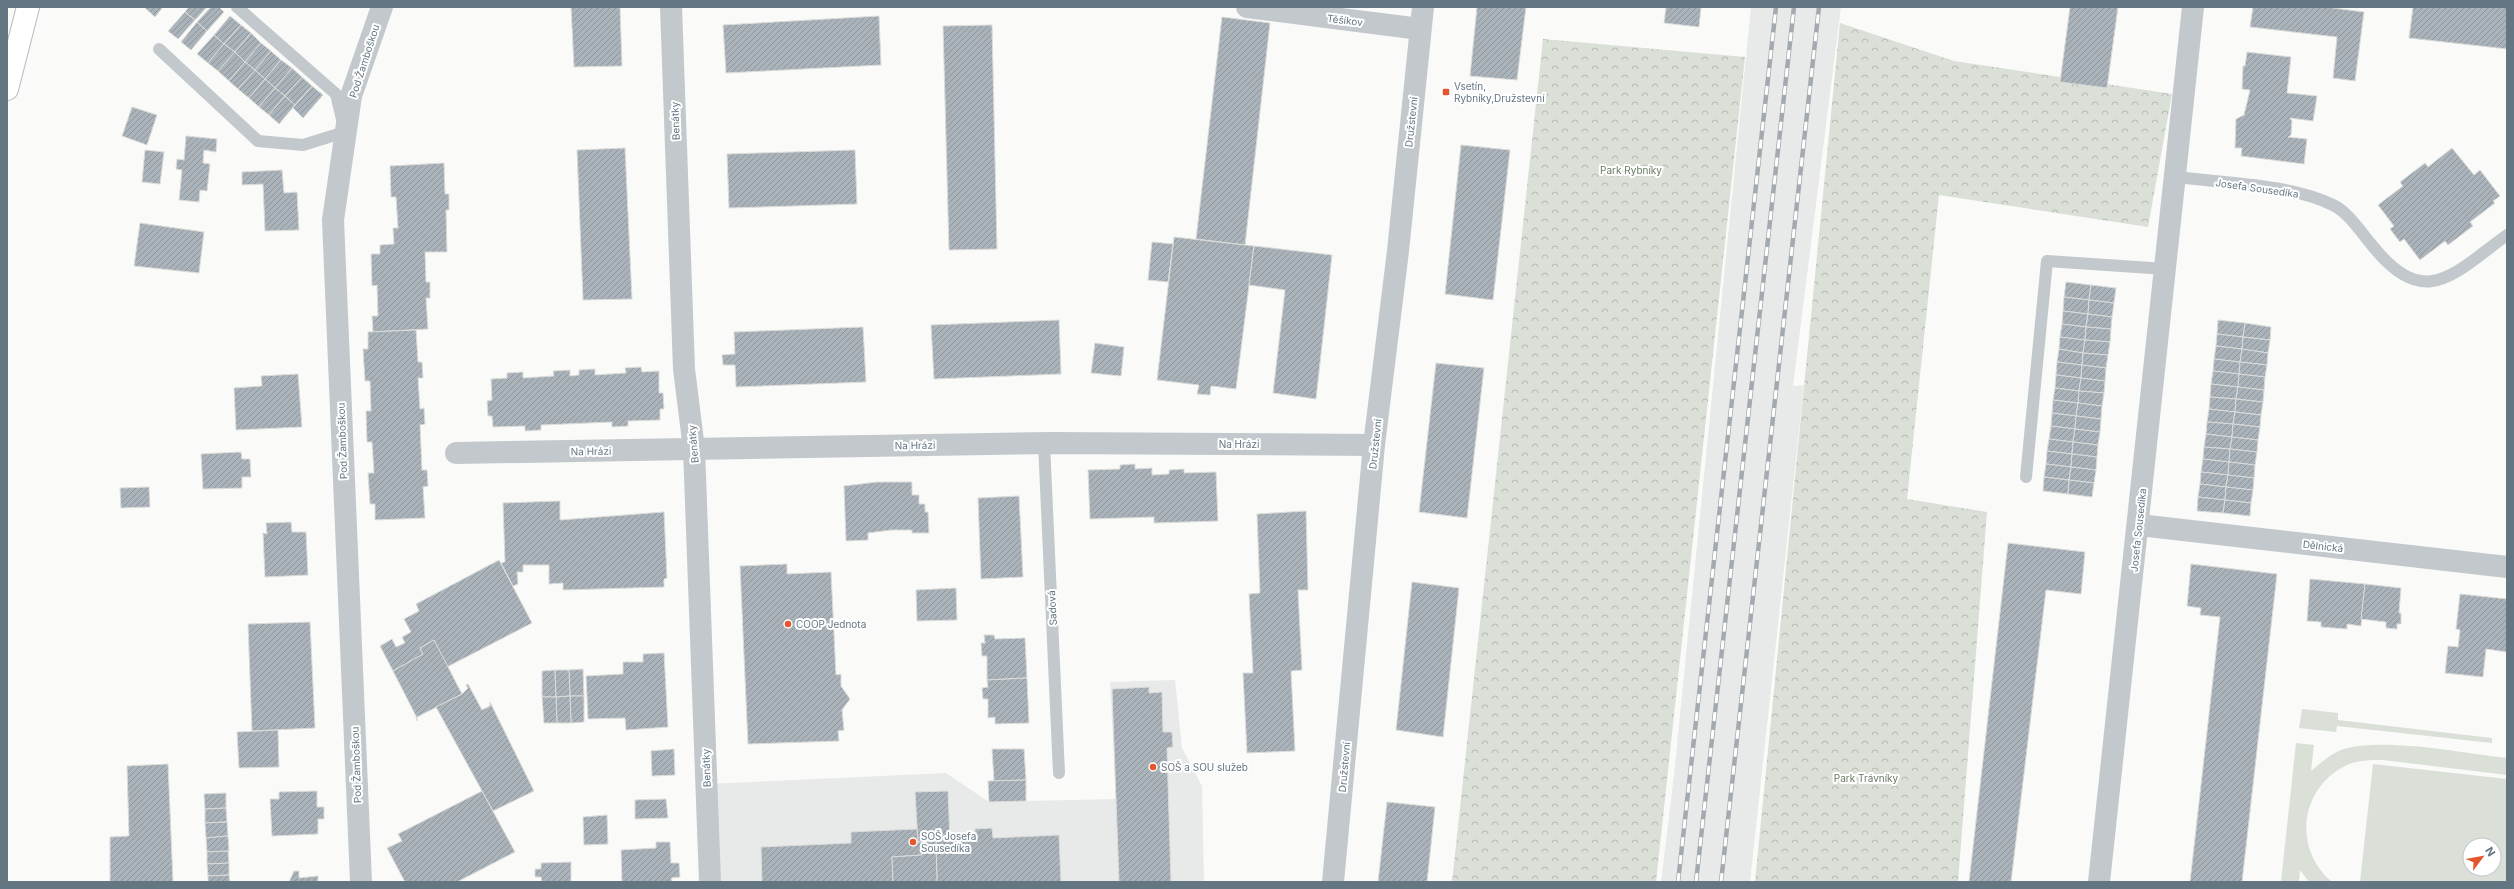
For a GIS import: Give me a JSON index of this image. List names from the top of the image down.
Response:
{
  "streets": {
    "street": [
      "Těšíkov",
      "Pod Žamboškou",
      "Benátky",
      "Družstevní",
      "Josefa Sousedíka",
      "Na Hrázi",
      "Dělnická"
    ],
    "lane": ["Sadová"]
  },
  "crossings": [
    ["Těšíkov", "Družstevní"],
    ["Benátky", "Na Hrázi"],
    ["Družstevní", "Na Hrázi"],
    ["Josefa Sousedíka", "Dělnická"],
    ["Na Hrázi", "Sadová"]
  ],
  "parks": ["Park Rybníky", "Park Trávníky"],
  "places": {
    "transit": ["Vsetín, Rybníky,Družstevní"],
    "other": ["COOP Jednota", "SOŠ a SOU služeb", "SOŠ Josefa Sousedíka"]
  },
  "north": "top right"
}
